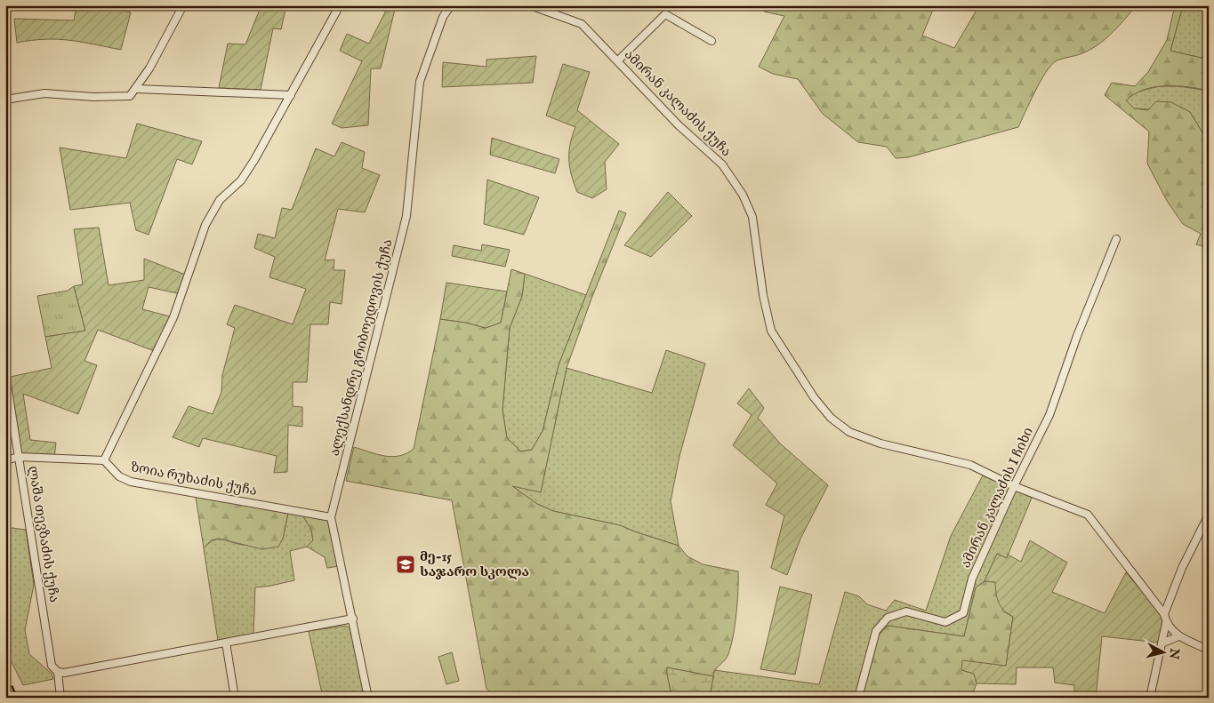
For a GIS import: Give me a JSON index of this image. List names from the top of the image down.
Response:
{
  "streets": {
    "street": [
      "ამირან კალაძის ქუჩა",
      "ალექსანდრე გრიბოედოვის ქუჩა",
      "ზოია რუხაძის ქუჩა",
      "ამირან კალაძის I ჩიხი",
      "ლაშა თევზაძის ქუჩა"
    ]
  },
  "crossings": [
    ["ამირან კალაძის ქუჩა", "ამირან კალაძის I ჩიხი"],
    ["ალექსანდრე გრიბოედოვის ქუჩა", "ზოია რუხაძის ქუჩა"]
  ],
  "places": {
    "school or university": ["მე-15 საჯარო სკოლა"]
  },
  "north": "right"
}
